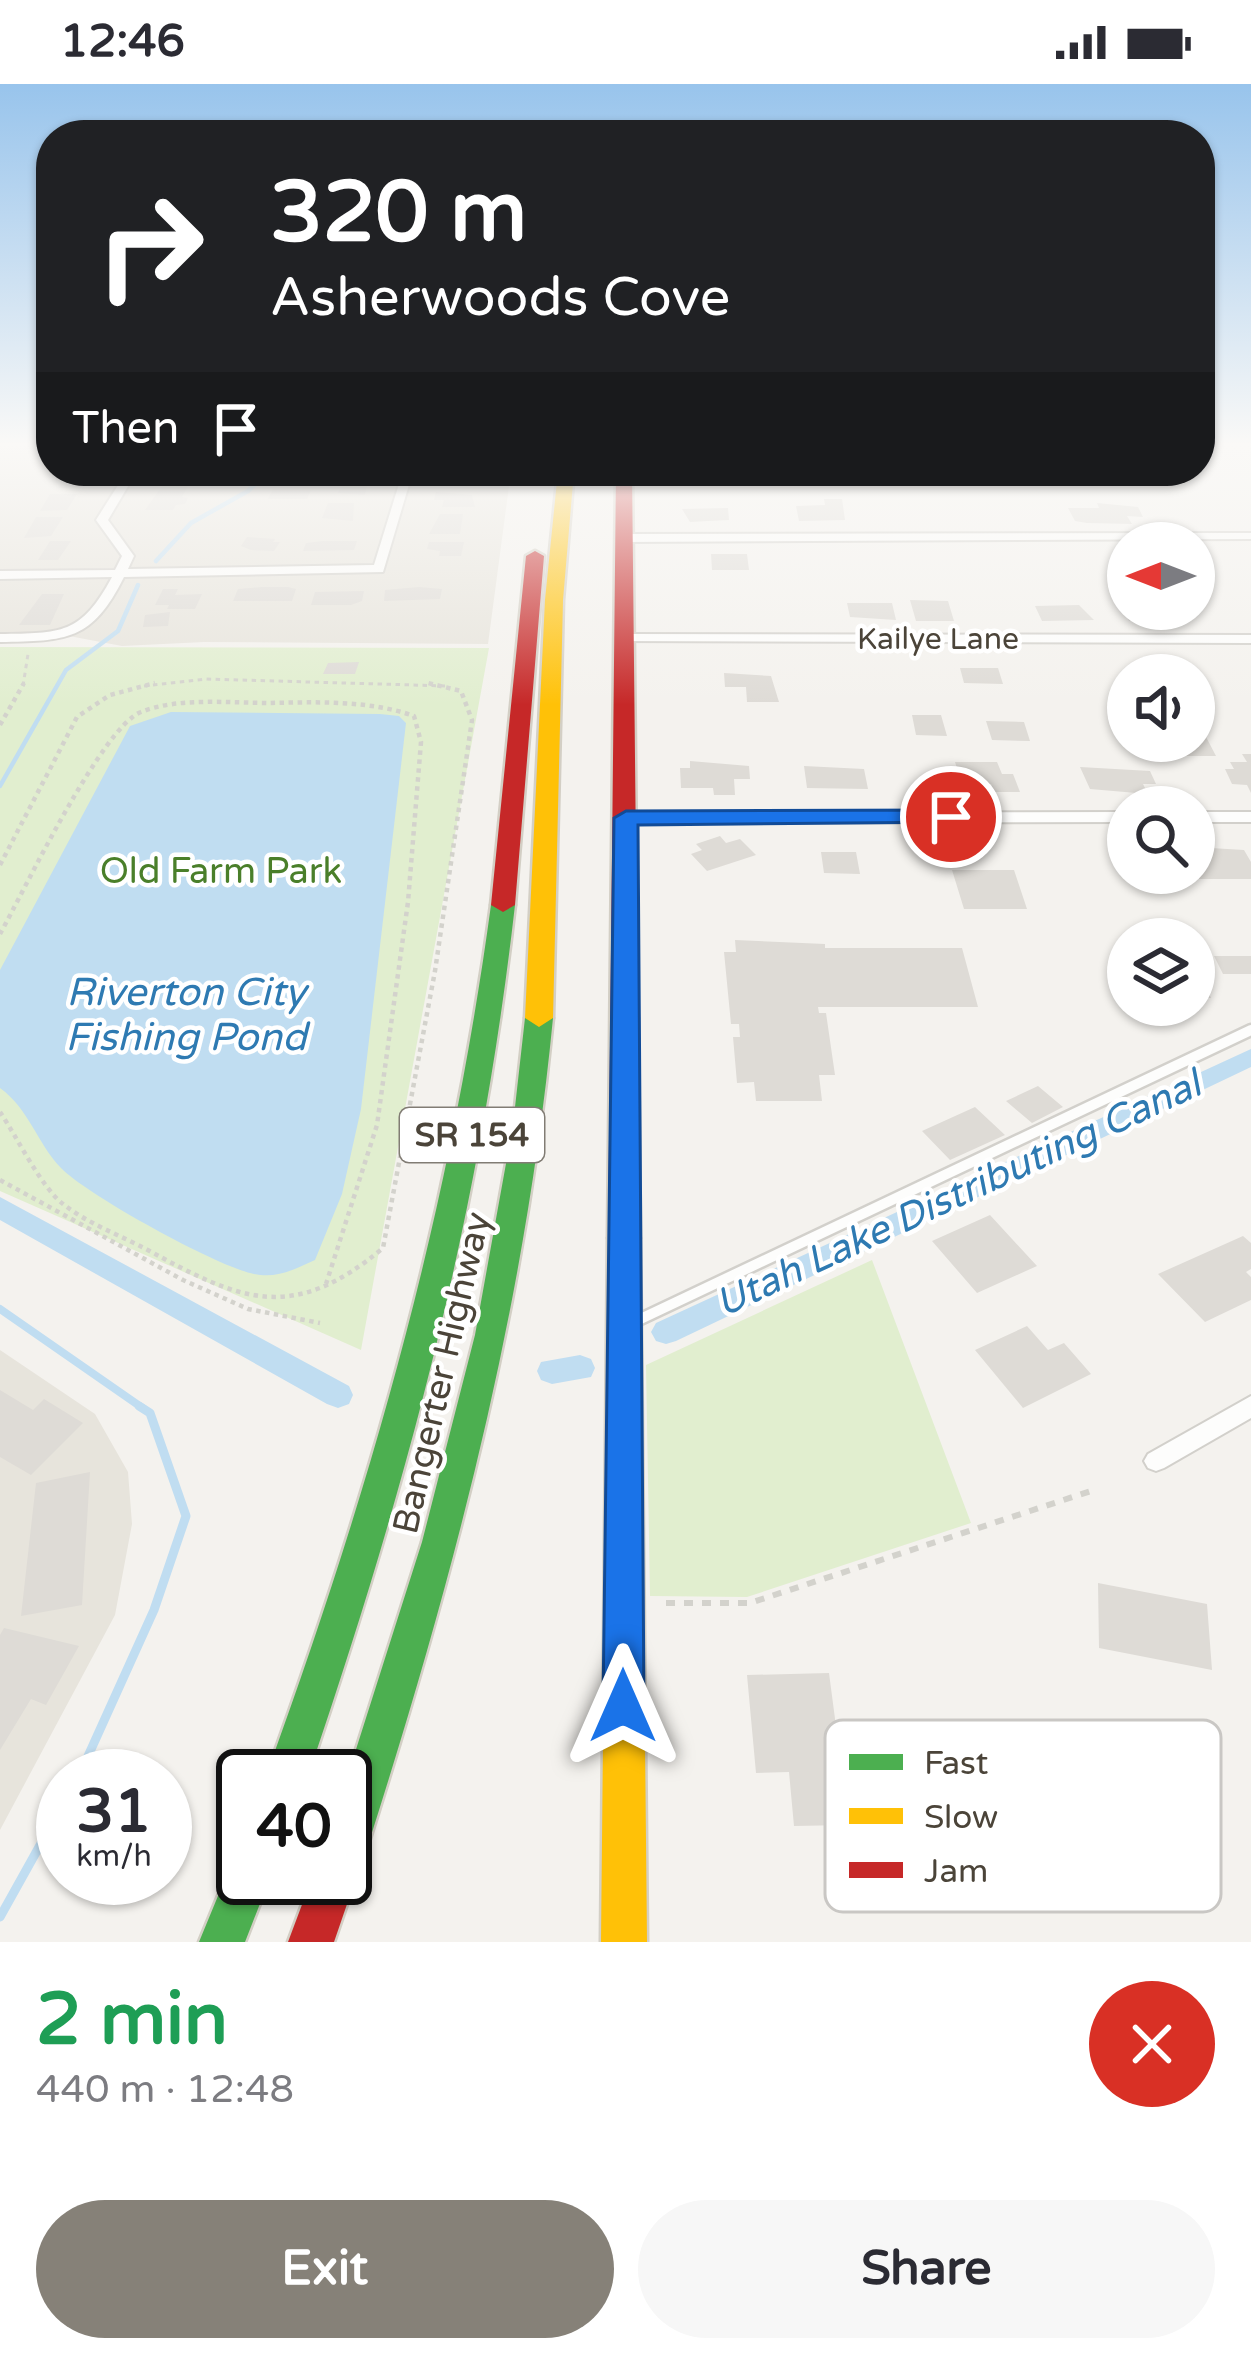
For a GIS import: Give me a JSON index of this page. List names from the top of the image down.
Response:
{
  "streets": {
    "main road": ["SR 154", "Bangerter Highway"],
    "street": ["Kailye Lane"]
  },
  "water": ["Riverton City Fishing Pond", "Utah Lake Distributing Canal"],
  "parks": ["Old Farm Park"],
  "legend": ["Fast", "Slow", "Jam"],
  "north": "left",
  "page": {
    "status": "12:46",
    "turn": ["320 m", "Asherwoods Cove"],
    "then": "Then",
    "speed": "31 km/h",
    "limit": "40",
    "heading": ["2 min", "440 m · 12:48"],
    "buttons": ["Exit", "Share"]
  }
}
